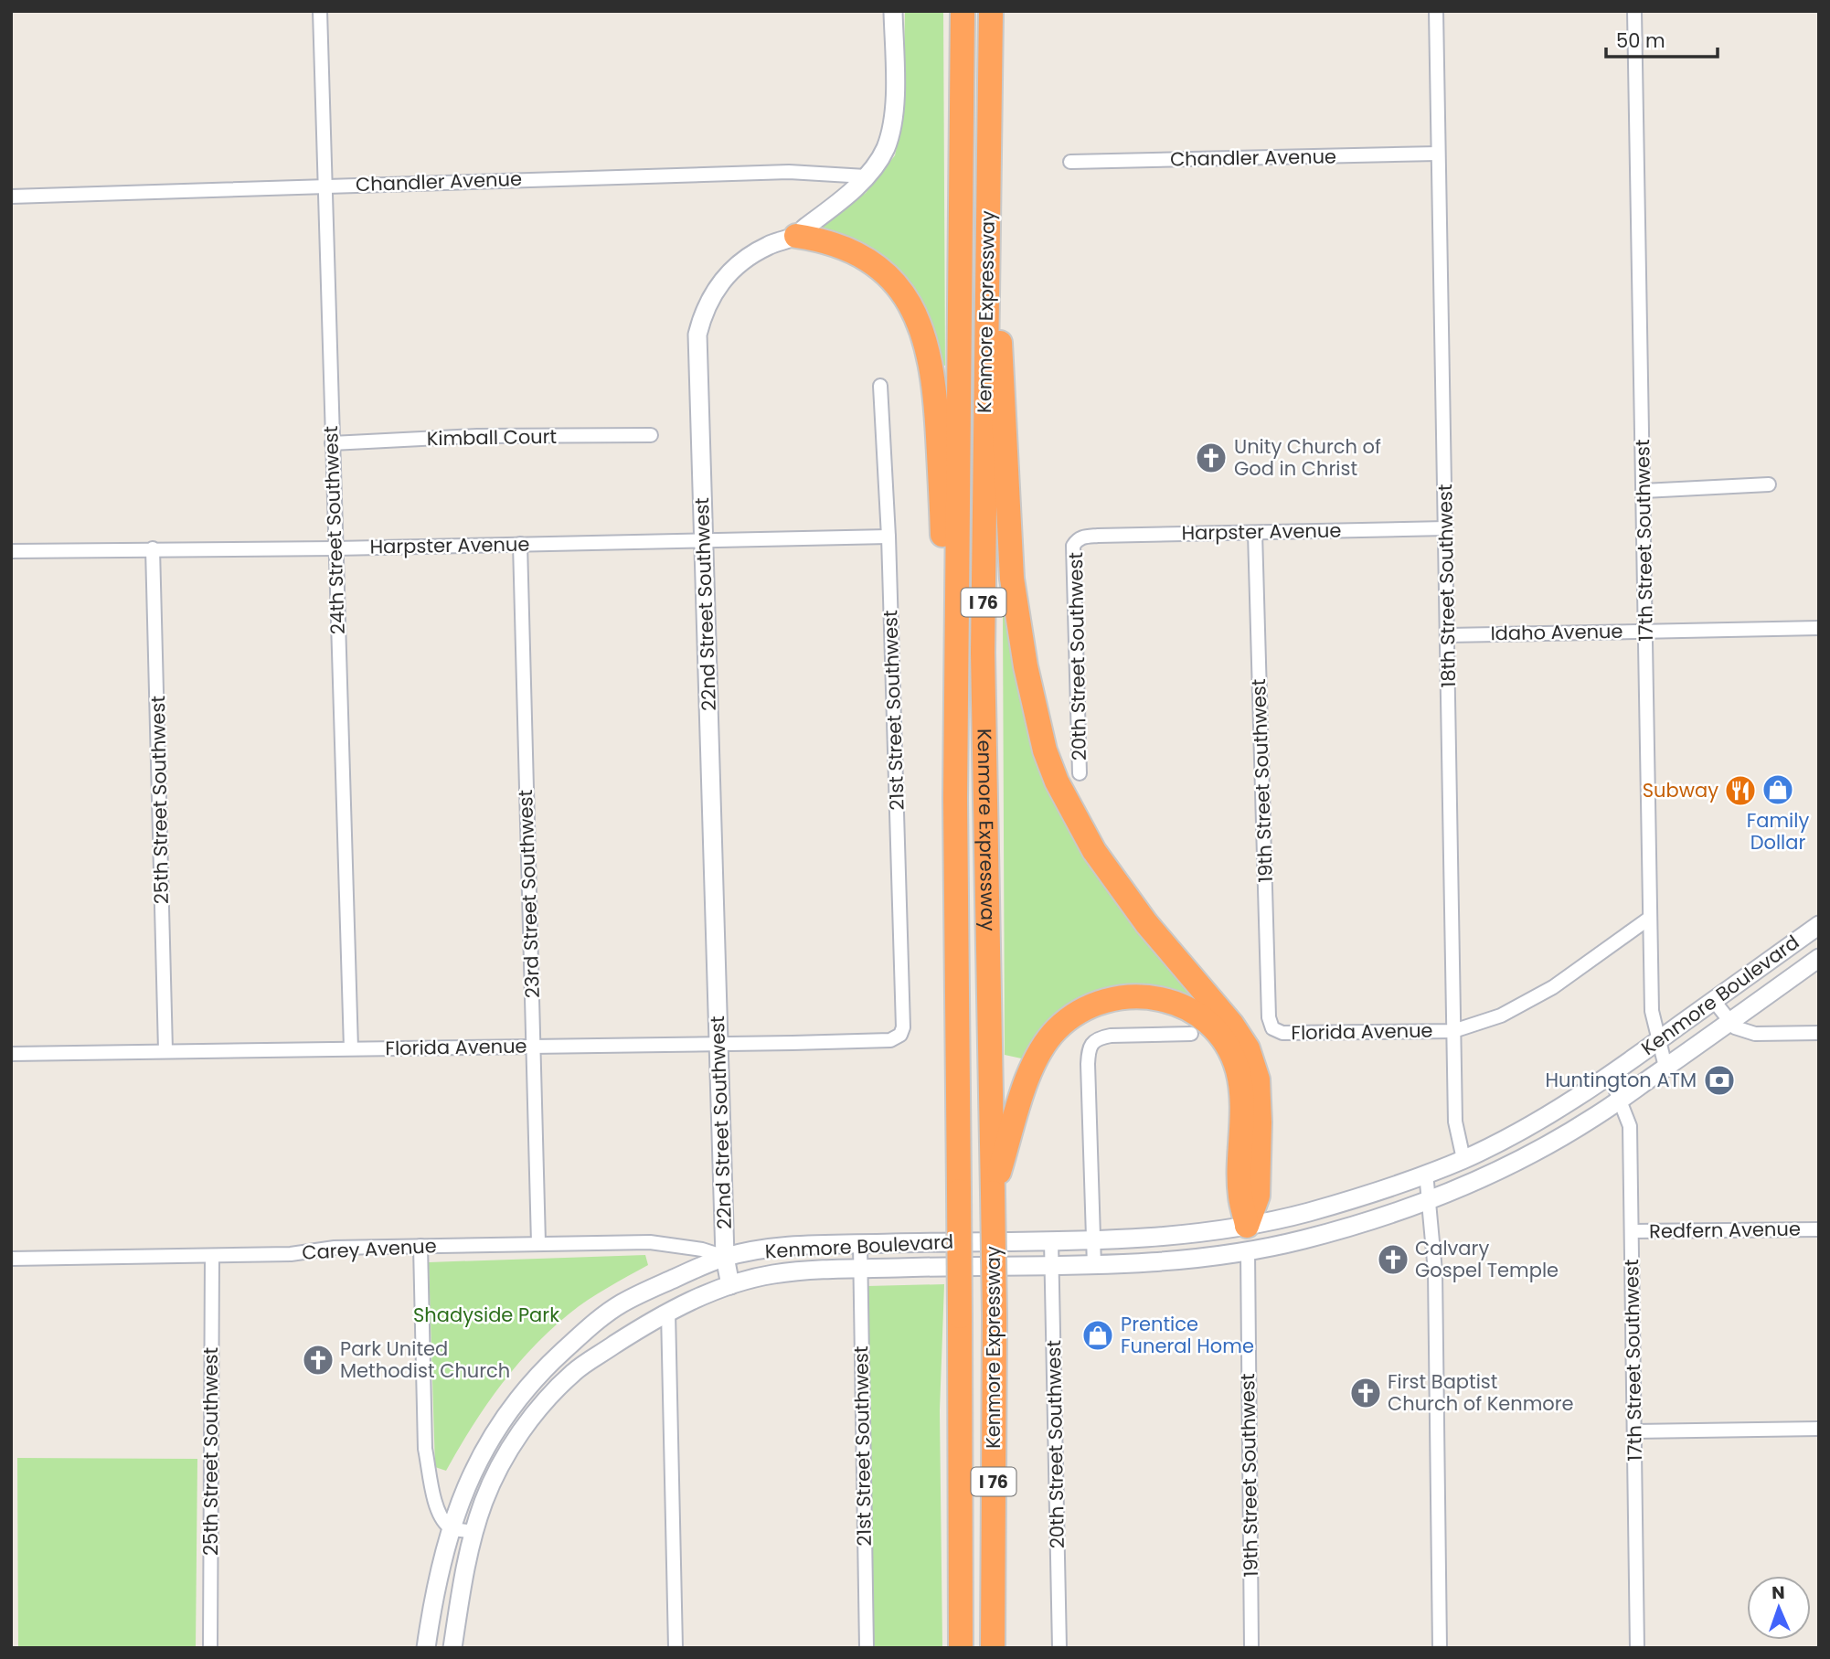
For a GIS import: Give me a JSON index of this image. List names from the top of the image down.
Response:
{
  "streets": {
    "highway": ["Kenmore Expressway", "I 76"],
    "main road": ["22nd Street Southwest", "19th Street Southwest", "Kenmore Boulevard"],
    "street": [
      "Chandler Avenue",
      "Kimball Court",
      "24th Street Southwest",
      "Harpster Avenue",
      "17th Street Southwest",
      "18th Street Southwest",
      "Idaho Avenue",
      "20th Street Southwest",
      "21st Street Southwest",
      "25th Street Southwest",
      "23rd Street Southwest",
      "Florida Avenue",
      "Redfern Avenue",
      "Carey Avenue"
    ]
  },
  "crossings": [
    ["Chandler Avenue", "24th Street Southwest"],
    ["Chandler Avenue", "18th Street Southwest"],
    ["Chandler Avenue", "22nd Street Southwest"],
    ["Kimball Court", "24th Street Southwest"],
    ["24th Street Southwest", "Harpster Avenue"],
    ["24th Street Southwest", "Florida Avenue"],
    ["Harpster Avenue", "18th Street Southwest"],
    ["Harpster Avenue", "22nd Street Southwest"],
    ["Harpster Avenue", "20th Street Southwest"],
    ["Harpster Avenue", "21st Street Southwest"],
    ["Harpster Avenue", "19th Street Southwest"],
    ["Harpster Avenue", "25th Street Southwest"],
    ["Harpster Avenue", "23rd Street Southwest"],
    ["17th Street Southwest", "Idaho Avenue"],
    ["17th Street Southwest", "Kenmore Boulevard"],
    ["17th Street Southwest", "Florida Avenue"],
    ["17th Street Southwest", "Redfern Avenue"],
    ["18th Street Southwest", "Idaho Avenue"],
    ["18th Street Southwest", "Kenmore Boulevard"],
    ["18th Street Southwest", "Florida Avenue"],
    ["22nd Street Southwest", "Kenmore Boulevard"],
    ["22nd Street Southwest", "Florida Avenue"],
    ["22nd Street Southwest", "Carey Avenue"],
    ["20th Street Southwest", "Kenmore Boulevard"],
    ["21st Street Southwest", "Kenmore Boulevard"],
    ["21st Street Southwest", "Florida Avenue"],
    ["19th Street Southwest", "Kenmore Boulevard"],
    ["19th Street Southwest", "Florida Avenue"],
    ["25th Street Southwest", "Florida Avenue"],
    ["25th Street Southwest", "Carey Avenue"],
    ["23rd Street Southwest", "Florida Avenue"],
    ["23rd Street Southwest", "Carey Avenue"],
    ["Kenmore Boulevard", "Carey Avenue"]
  ],
  "parks": ["Shadyside Park"],
  "places": {
    "church": [
      "Unity Church of God in Christ",
      "Calvary Gospel Temple",
      "Park United Methodist Church",
      "First Baptist Church of Kenmore"
    ],
    "shop": ["Family Dollar", "Prentice Funeral Home"],
    "restaurant": ["Subway"],
    "bank": ["Huntington ATM"]
  },
  "scale_bar": "50 m",
  "north": "top"
}
